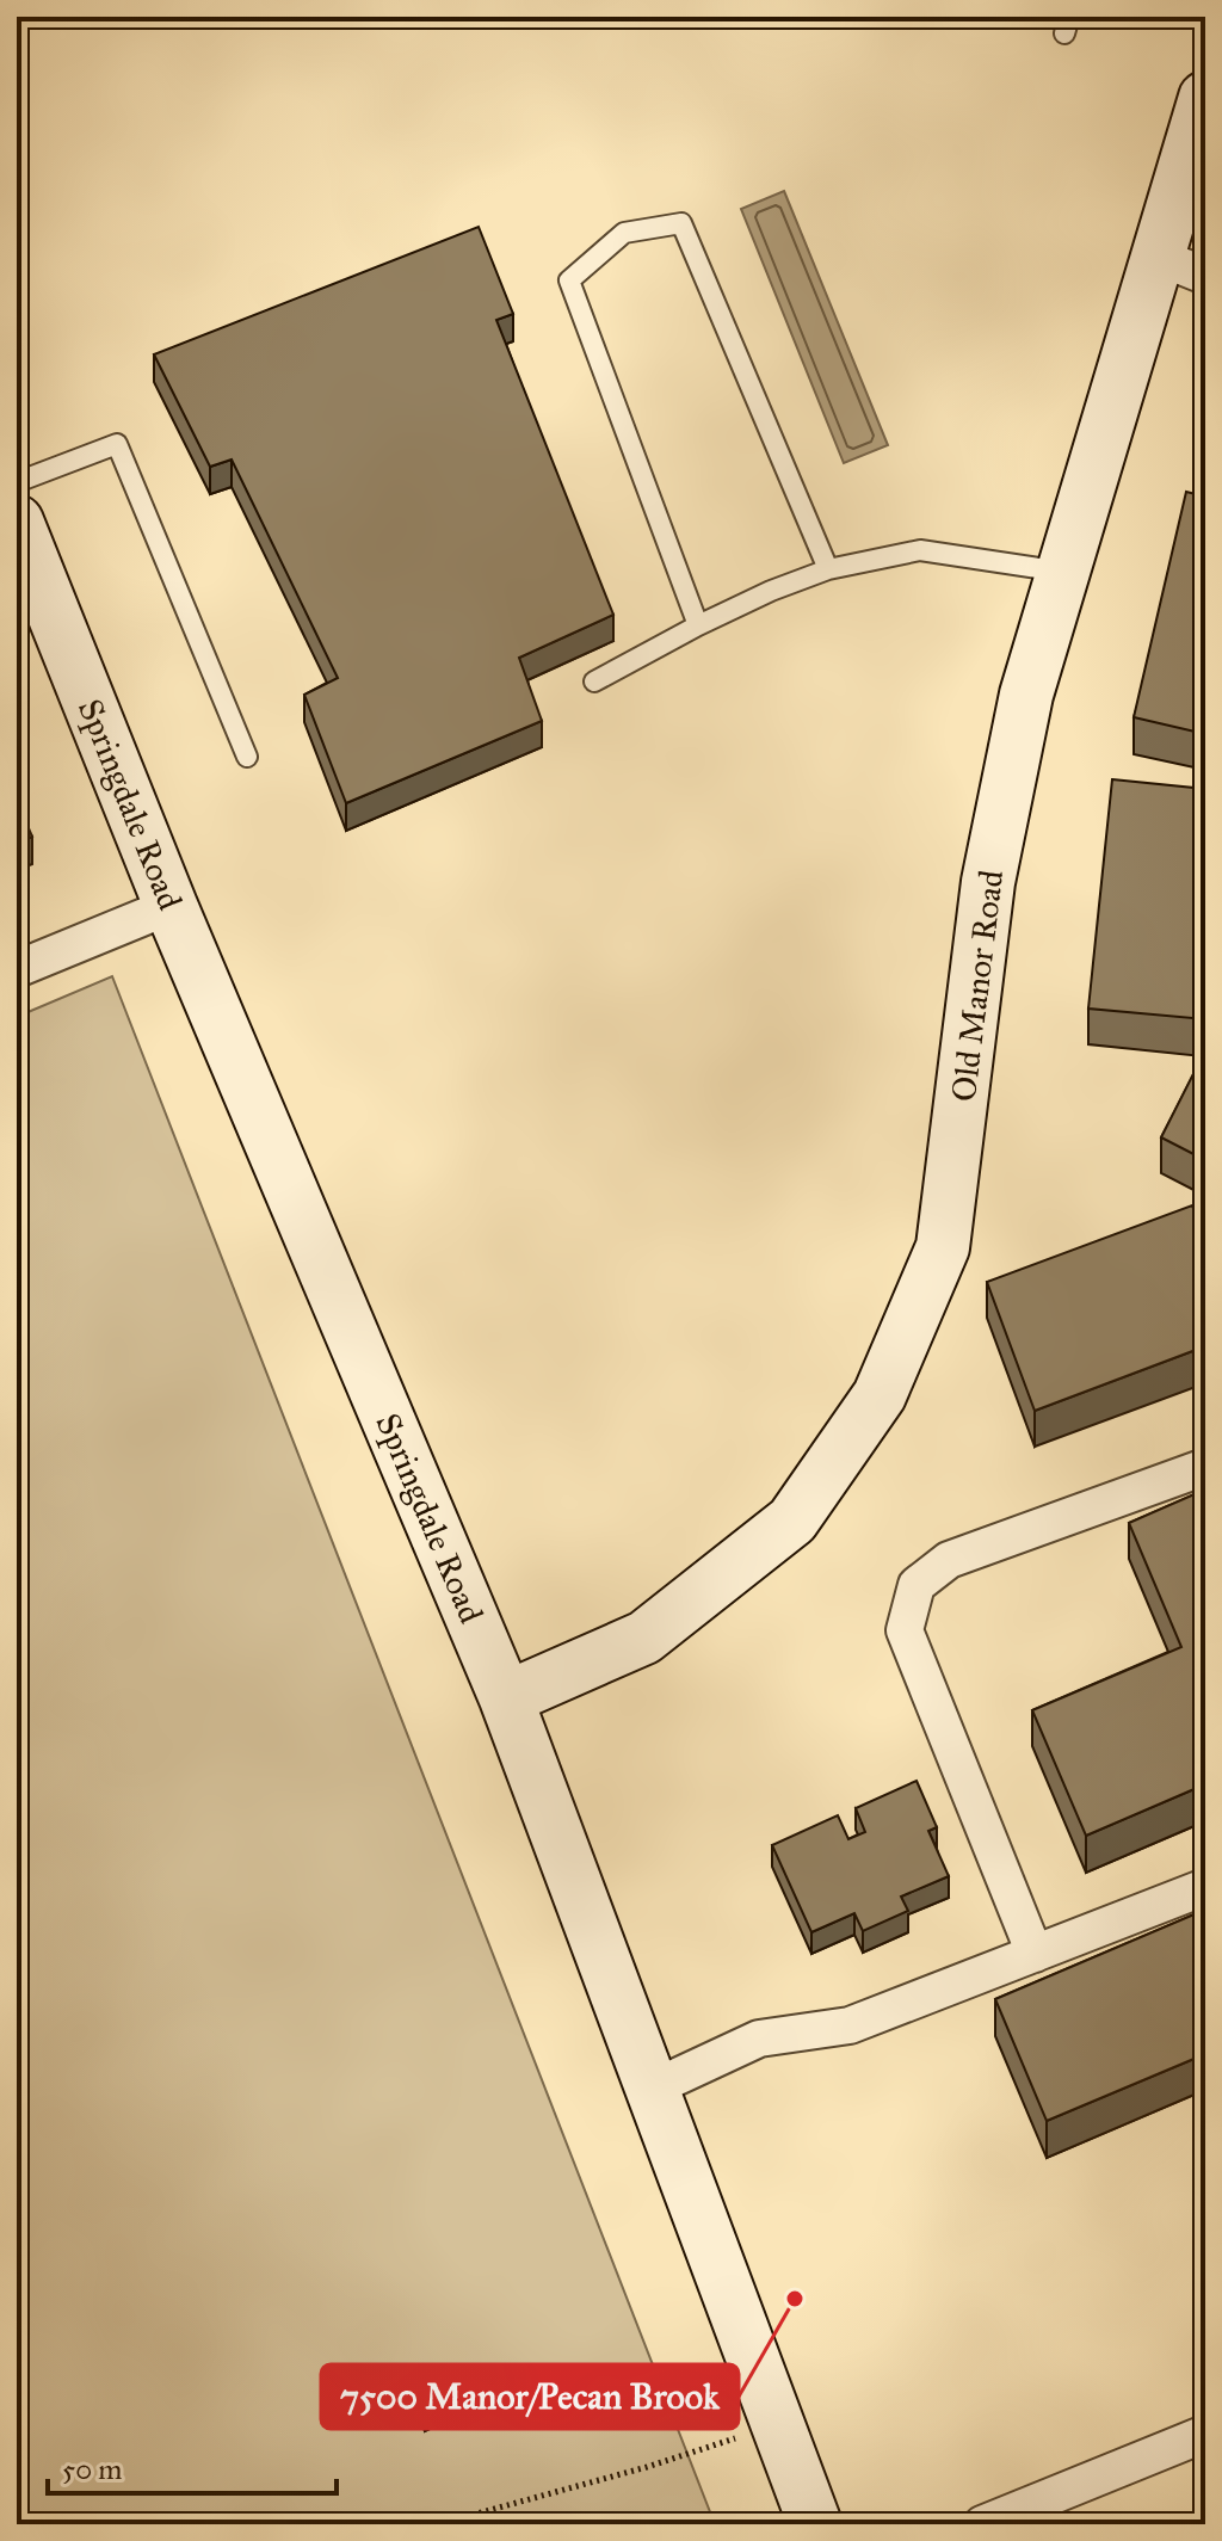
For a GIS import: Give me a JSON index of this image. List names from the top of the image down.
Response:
{
  "streets": {
    "main road": ["Springdale Road", "Old Manor Road"]
  },
  "crossings": [
    ["Springdale Road", "Old Manor Road"]
  ],
  "places": ["7500 Manor/Pecan Brook"],
  "scale_bar": "50 m"
}
